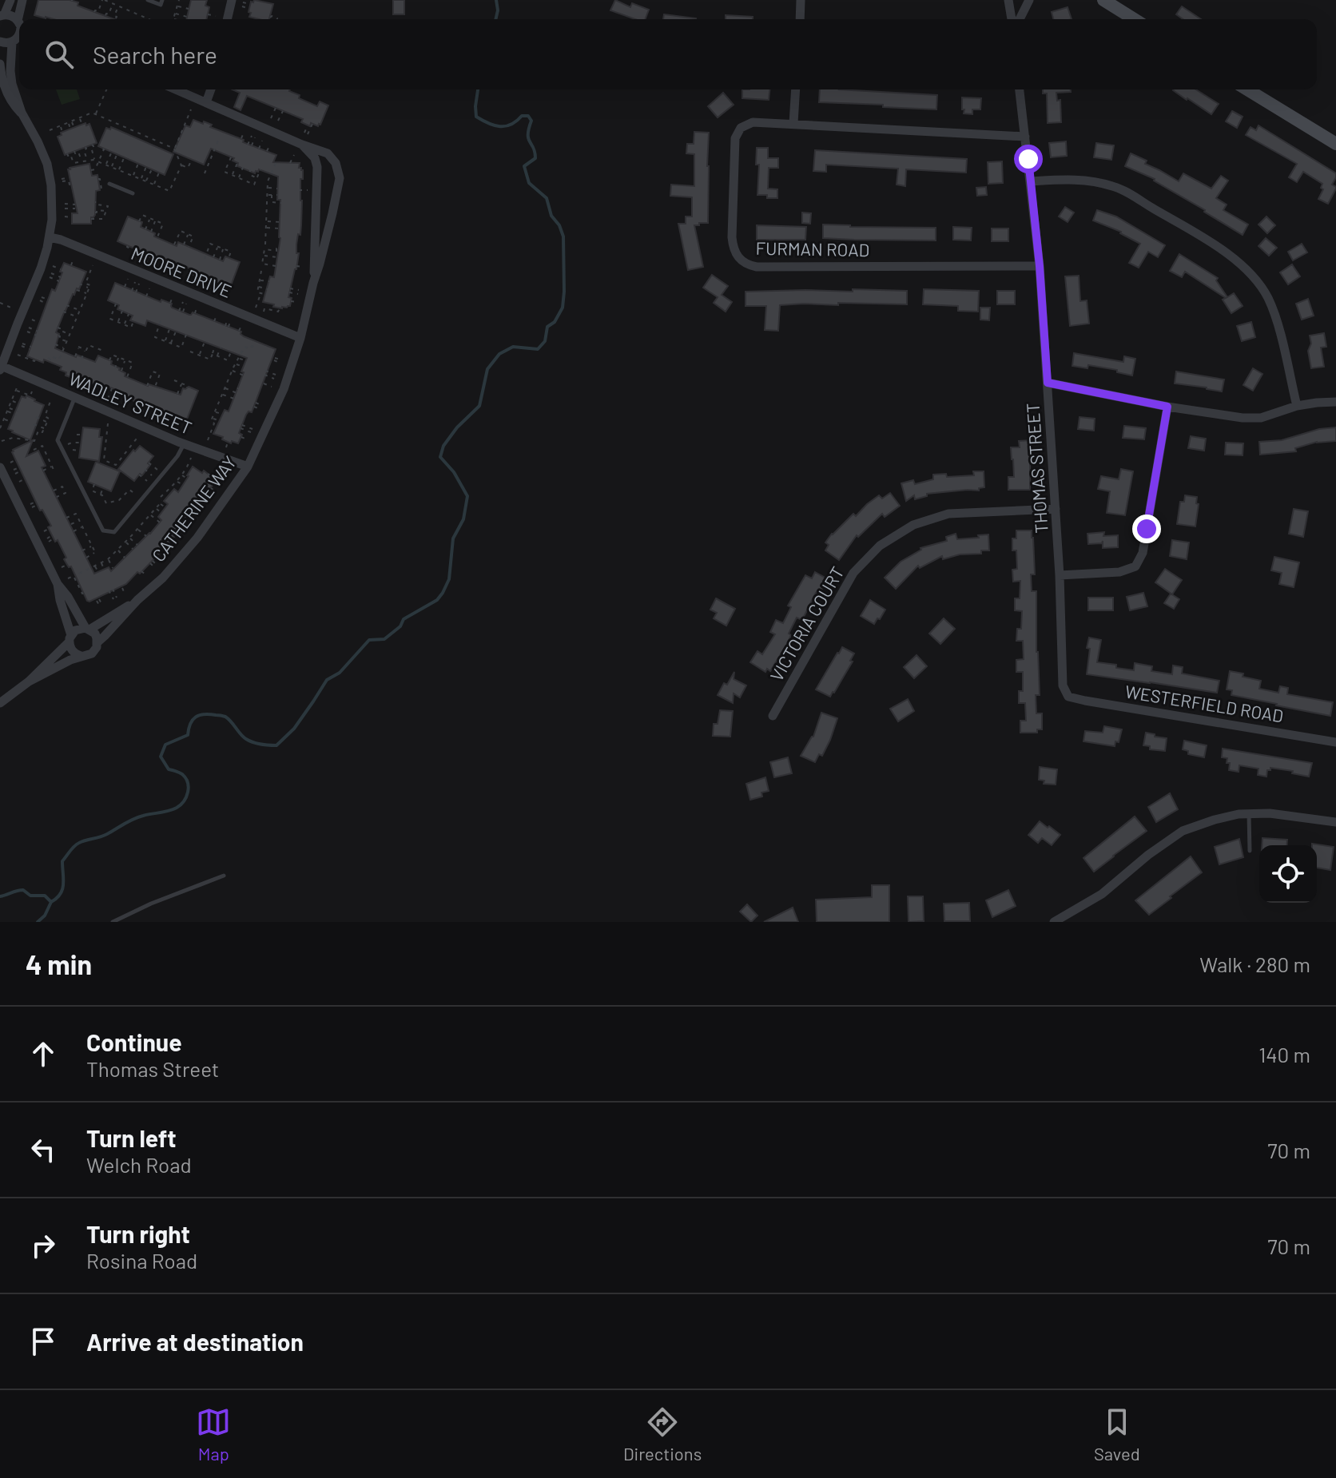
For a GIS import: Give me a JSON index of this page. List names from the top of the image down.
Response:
{
  "streets": {
    "street": [
      "FURMAN ROAD",
      "MOORE DRIVE",
      "WADLEY STREET",
      "THOMAS STREET",
      "CATHERINE WAY",
      "VICTORIA COURT",
      "WESTERFIELD ROAD"
    ]
  },
  "crossings": [
    ["FURMAN ROAD", "THOMAS STREET"],
    ["MOORE DRIVE", "CATHERINE WAY"],
    ["WADLEY STREET", "CATHERINE WAY"],
    ["THOMAS STREET", "VICTORIA COURT"],
    ["THOMAS STREET", "WESTERFIELD ROAD"]
  ],
  "page": {
    "search": "Search here",
    "heading": ["4 min", "Walk · 280 m"],
    "list": [
      ["Continue", "Thomas Street", "140 m"],
      ["Turn left", "Welch Road", "70 m"],
      ["Turn right", "Rosina Road", "70 m"],
      "Arrive at destination"
    ],
    "nav": ["Map", "Directions", "Saved"]
  }
}
